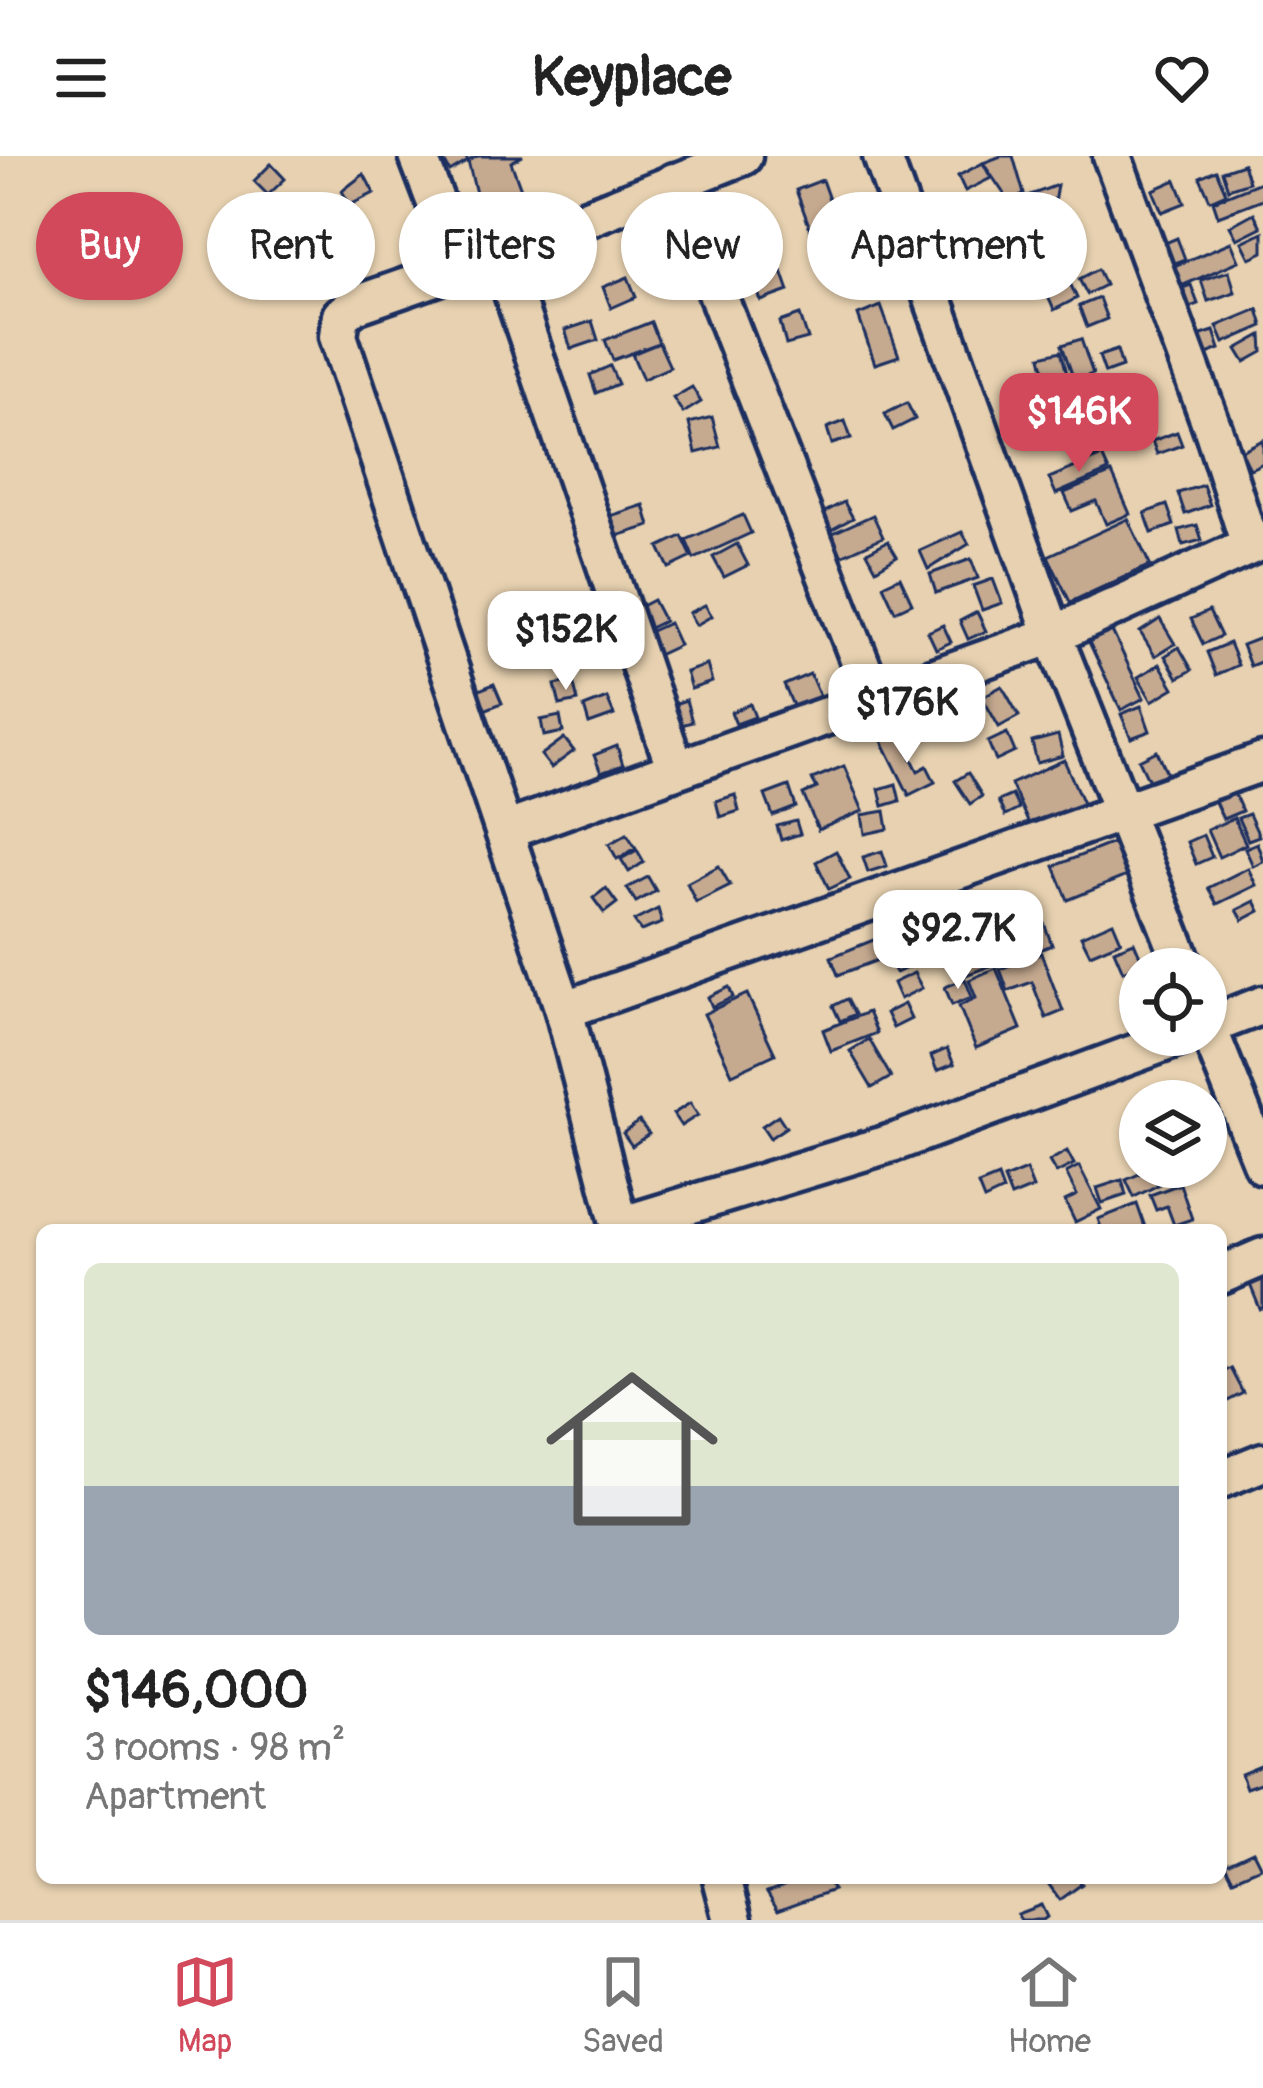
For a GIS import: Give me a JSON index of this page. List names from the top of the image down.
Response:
{
  "page": {
    "header": "Keyplace",
    "chip": [
      "Buy",
      "Rent",
      "Filters",
      "New",
      "Apartment"
    ],
    "price": [
      "$146K",
      "$152K",
      "$176K",
      "$92.7K"
    ],
    "list": [
      {
        "name": "$146,000",
        "note": "3 rooms · 98 m² · Apartment"
      }
    ],
    "tabs": ["Map", "Saved", "Home"]
  }
}
